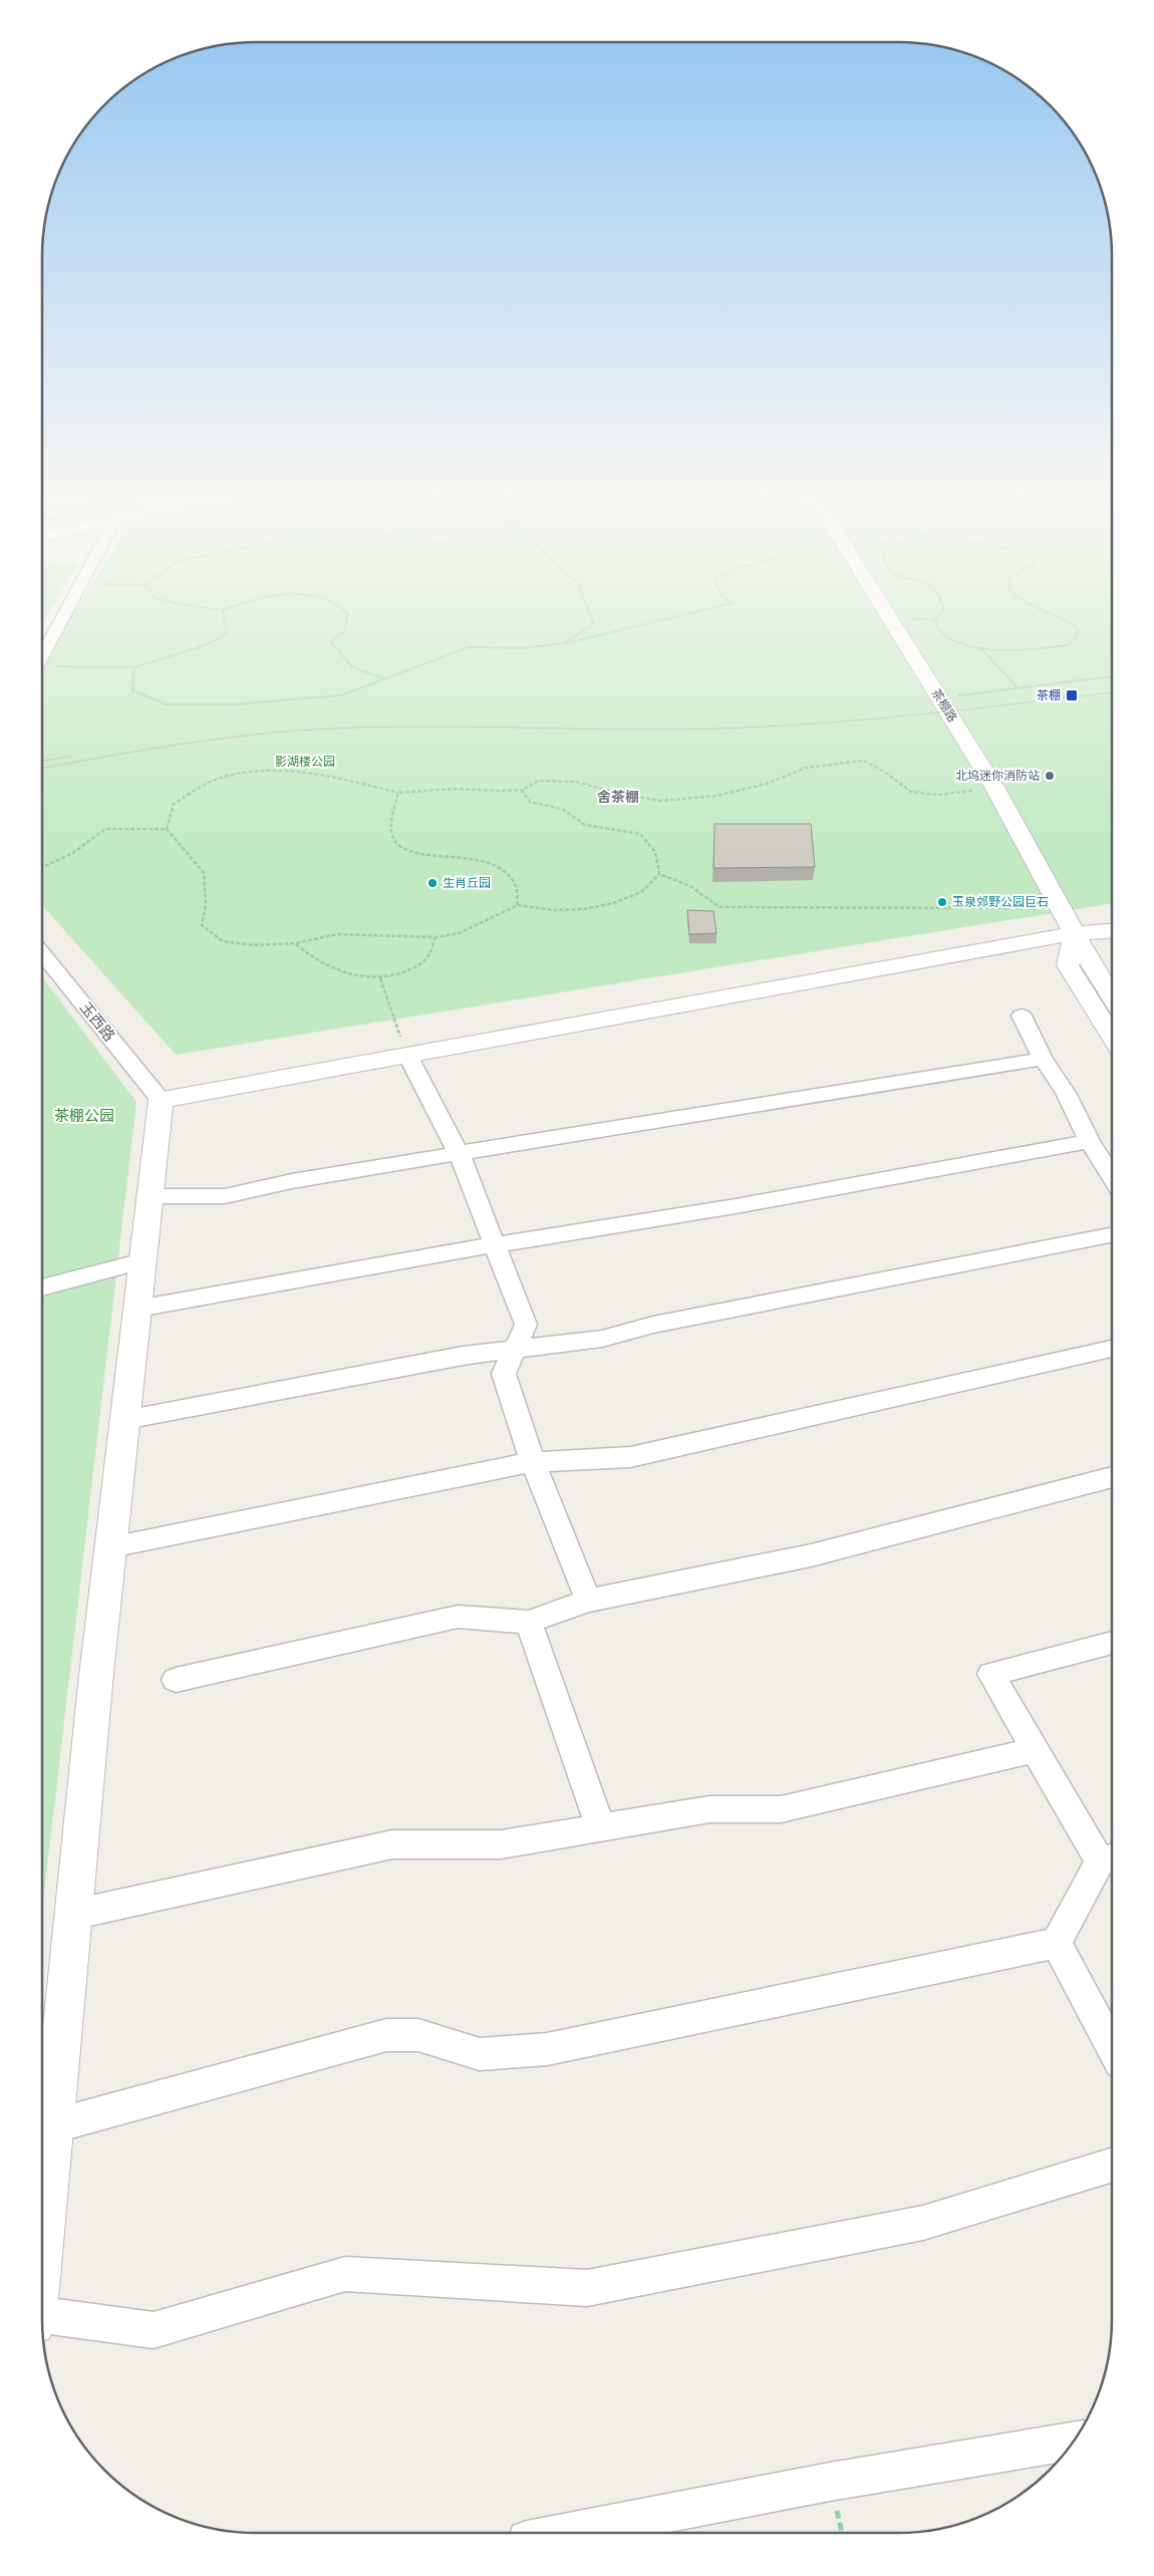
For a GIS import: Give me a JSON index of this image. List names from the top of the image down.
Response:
{
  "streets": {
    "street": ["茶棚路", "玉西路"]
  },
  "districts": ["舍茶棚"],
  "parks": ["影湖楼公园", "茶棚公园"],
  "places": {
    "transit": ["茶棚"],
    "other": ["北坞迷你消防站", "生肖丘园", "玉泉郊野公园巨石"]
  }
}
